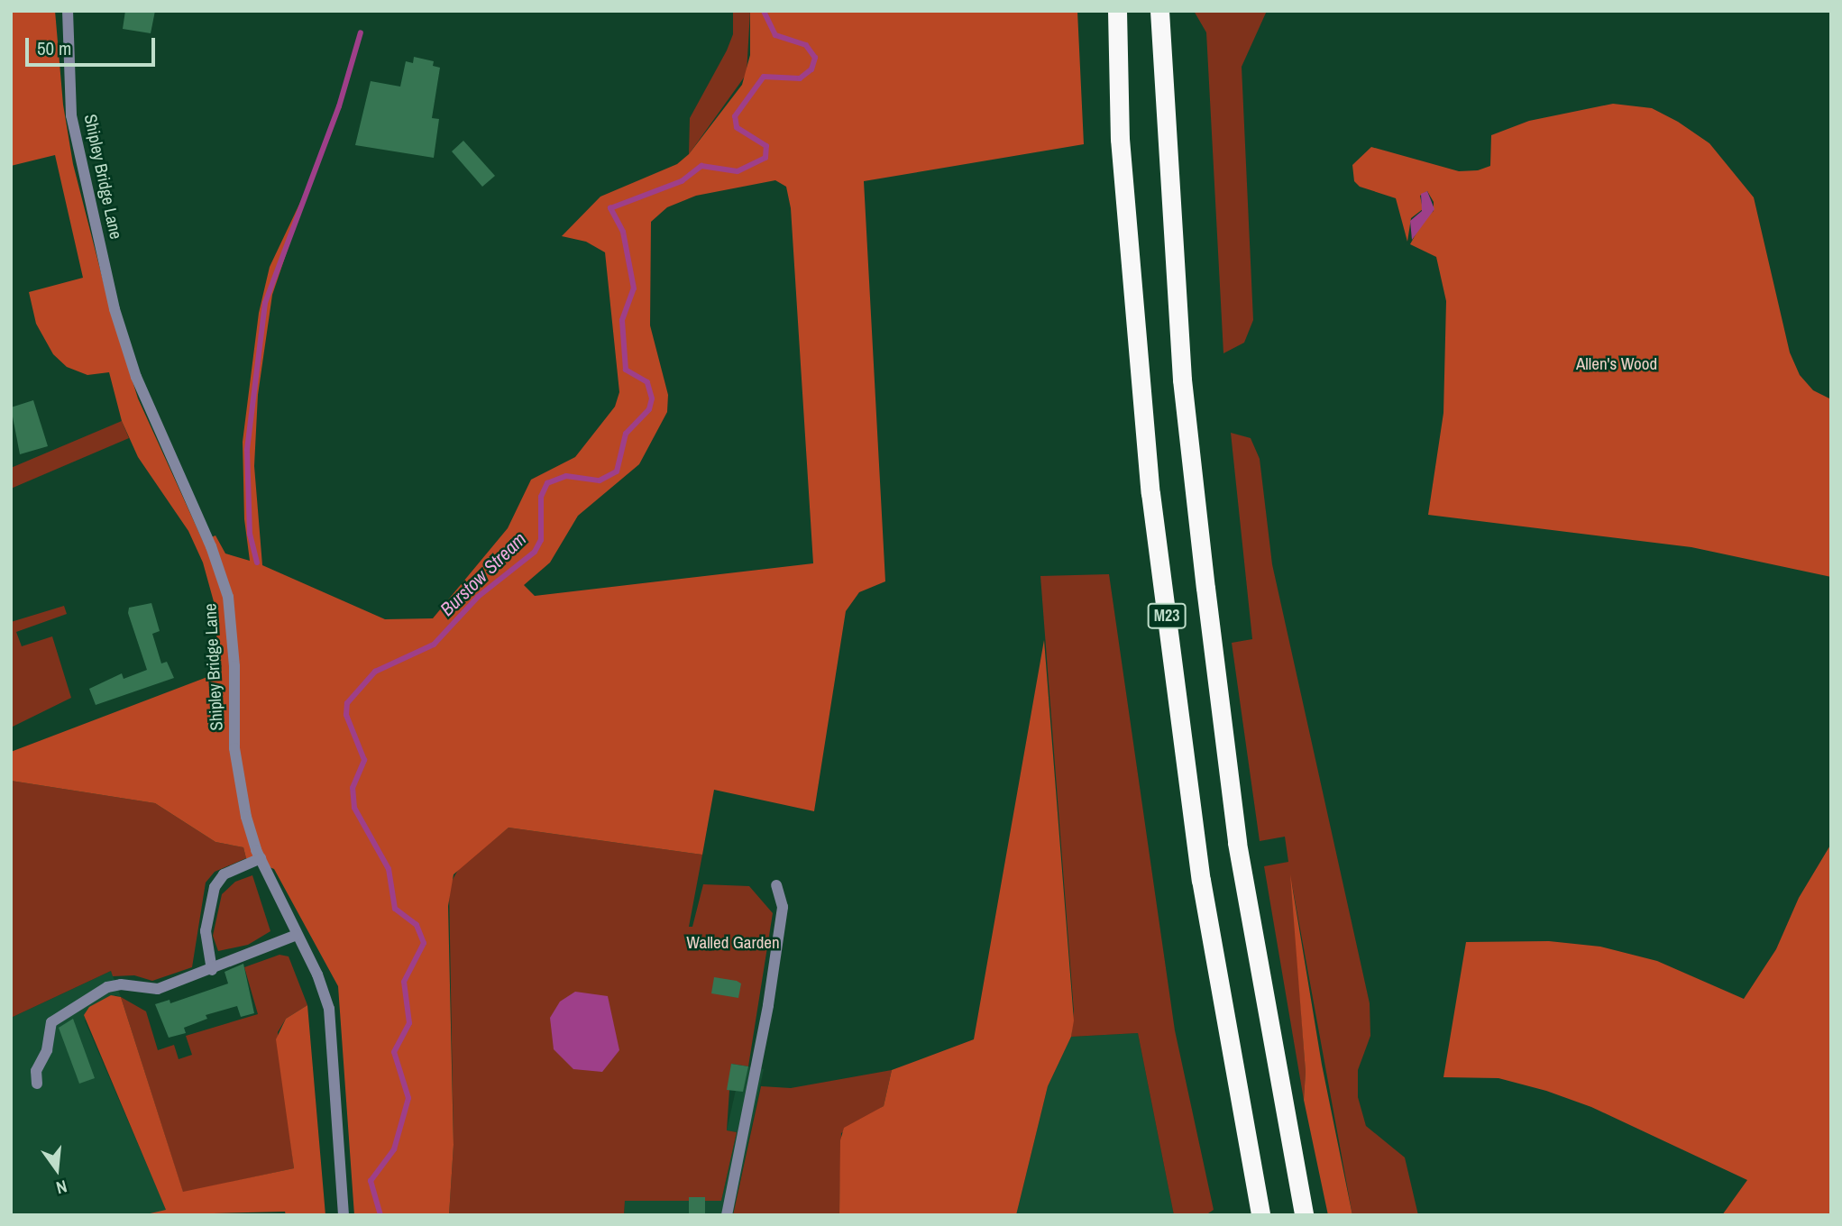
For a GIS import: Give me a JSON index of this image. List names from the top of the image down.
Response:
{
  "streets": {
    "highway": ["M23"],
    "street": ["Shipley Bridge Lane"]
  },
  "water": ["Burstow Stream"],
  "parks": ["Allen's Wood", "Walled Garden"],
  "scale_bar": "50 m",
  "north": "bottom"
}
